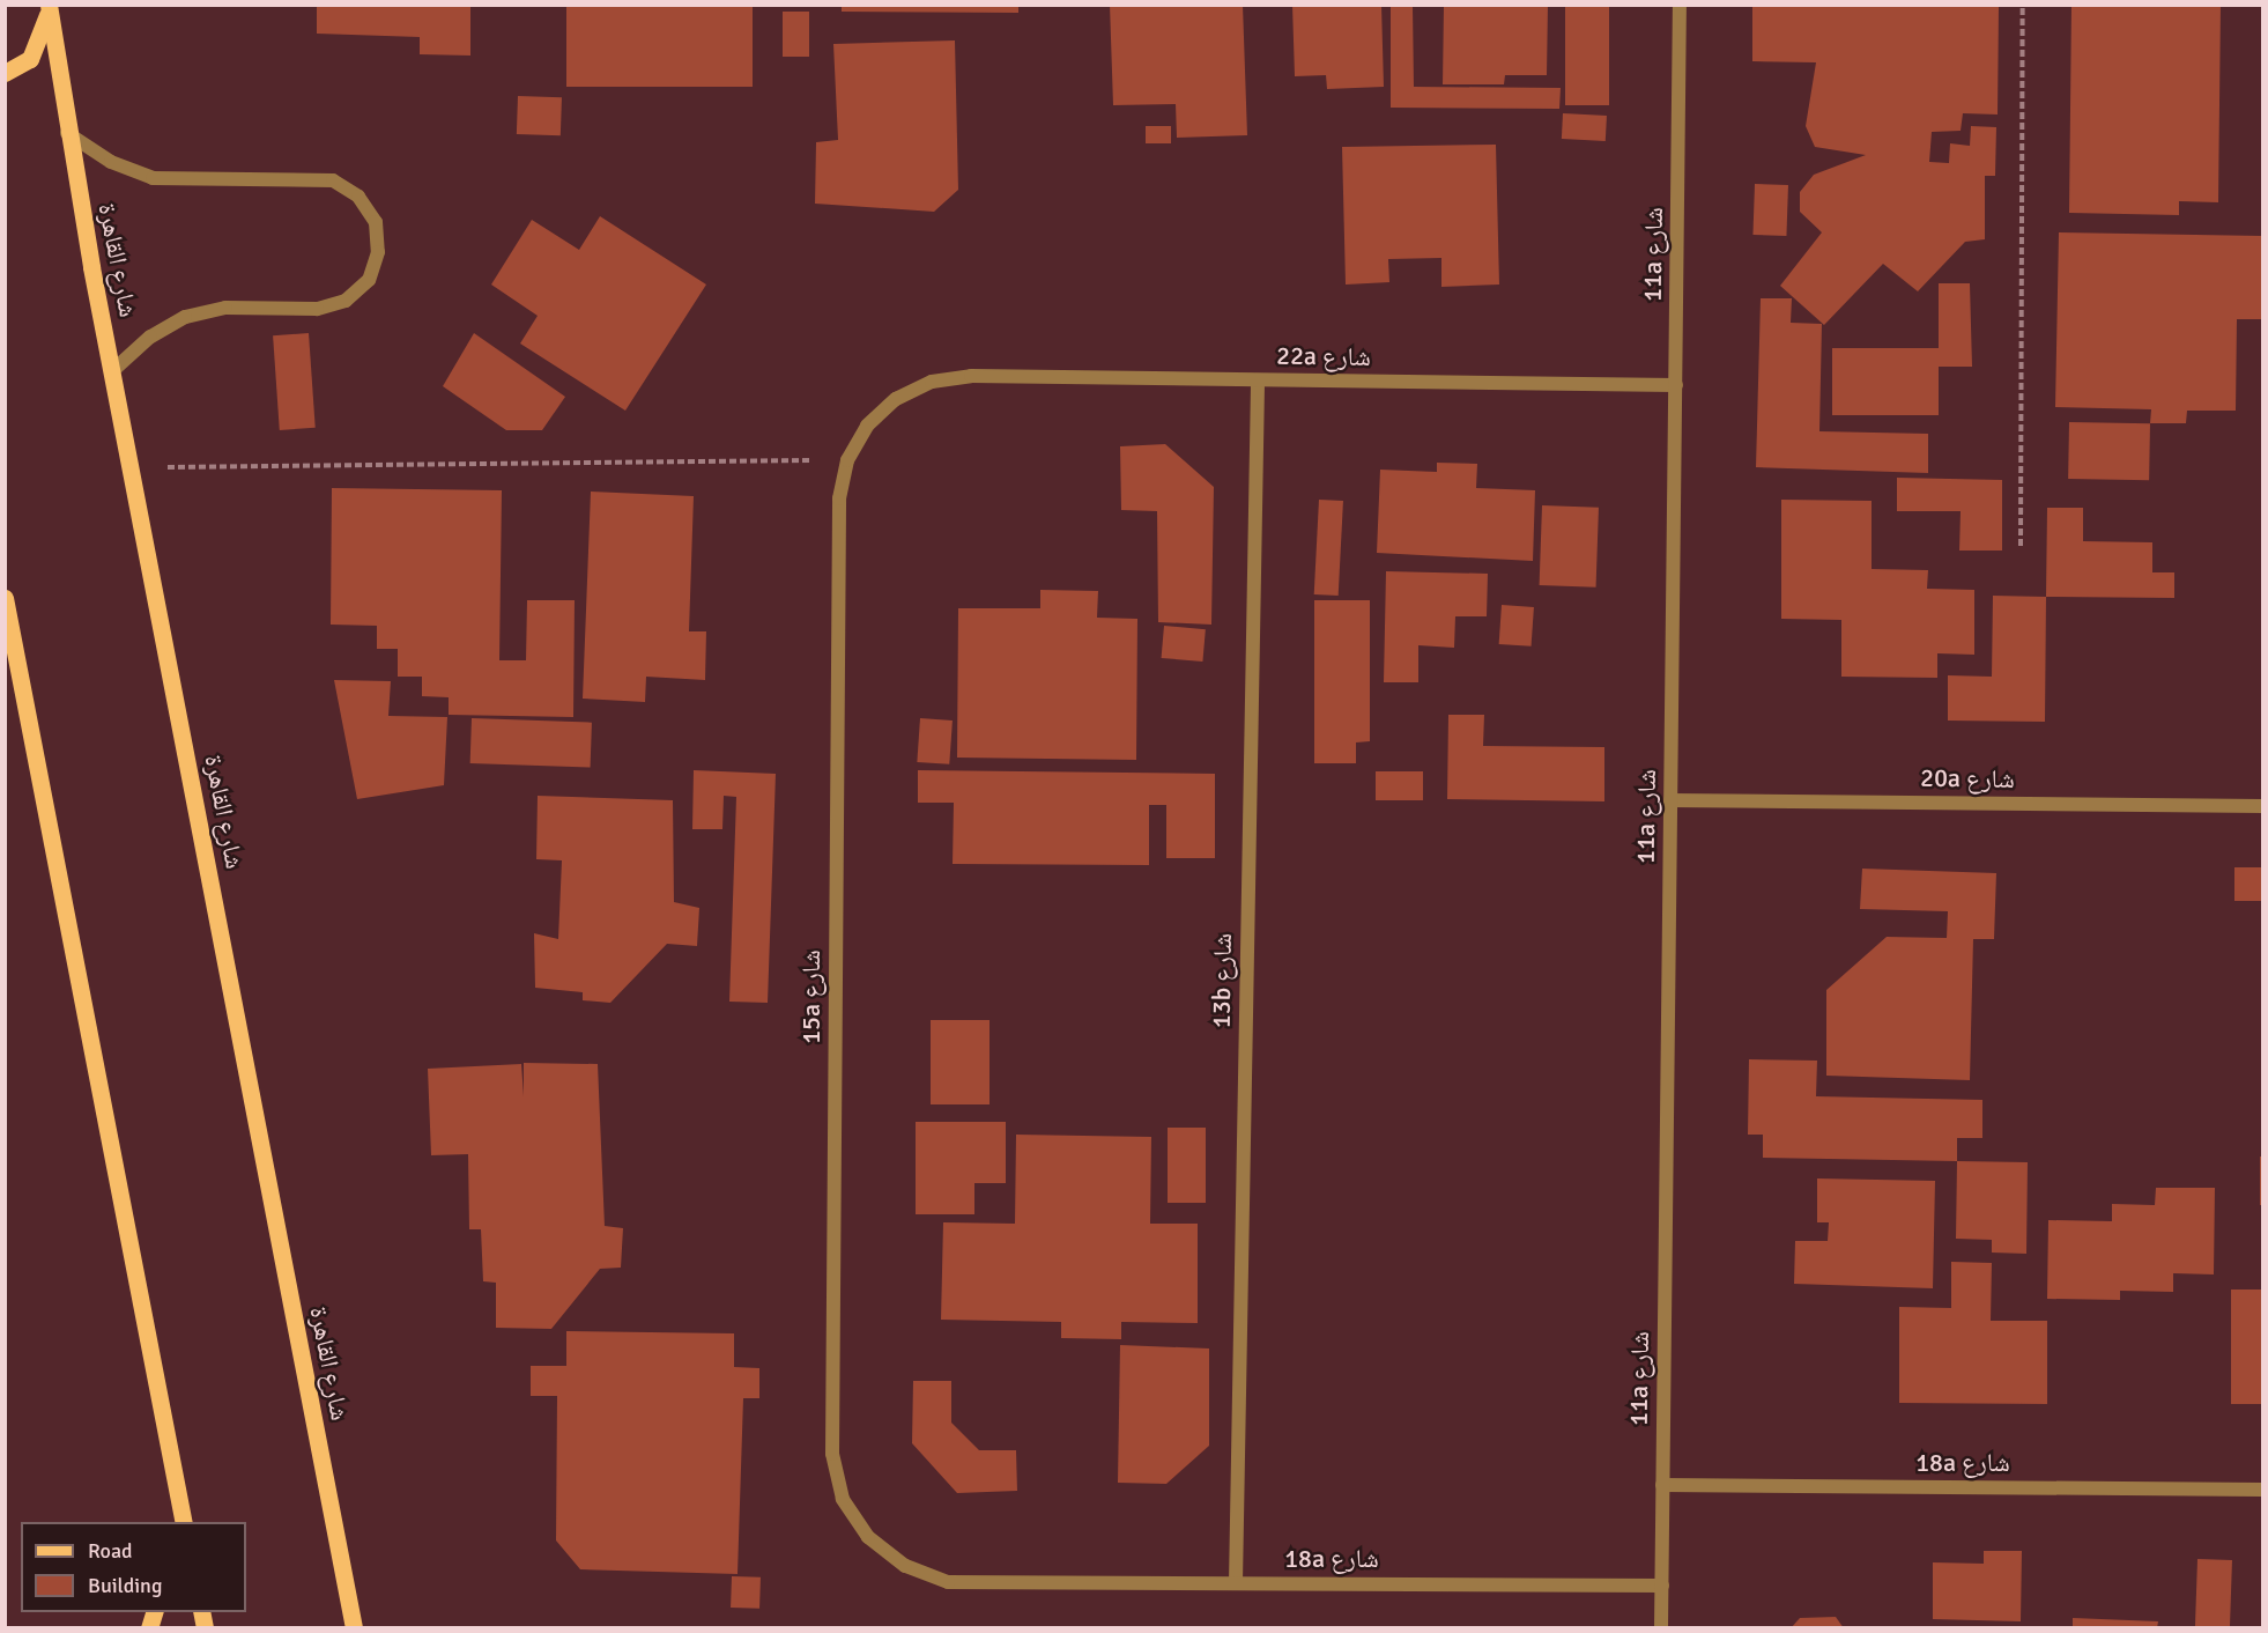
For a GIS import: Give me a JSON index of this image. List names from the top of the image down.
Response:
{
  "streets": {
    "main road": ["شارع القاهرة"],
    "street": [
      "11a شارع",
      "22a شارع",
      "20a شارع",
      "13b شارع",
      "15a شارع",
      "18a شارع"
    ]
  },
  "crossings": [
    ["11a شارع", "22a شارع"],
    ["11a شارع", "20a شارع"],
    ["11a شارع", "18a شارع"],
    ["22a شارع", "13b شارع"],
    ["22a شارع", "15a شارع"],
    ["13b شارع", "18a شارع"],
    ["15a شارع", "18a شارع"]
  ],
  "legend": ["Road", "Building"]
}
